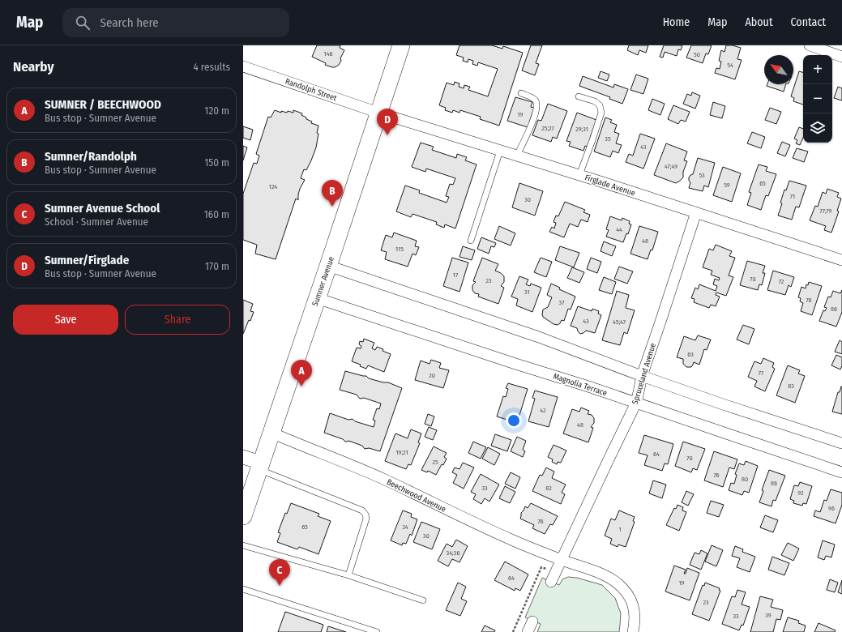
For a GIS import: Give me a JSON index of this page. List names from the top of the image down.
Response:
{
  "streets": {
    "main road": ["Sumner Avenue"],
    "street": [
      "Randolph Street",
      "Firglade Avenue",
      "Spruceland Avenue",
      "Magnolia Terrace",
      "Beechwood Avenue"
    ]
  },
  "crossings": [
    ["Randolph Street", "Firglade Avenue"],
    ["Randolph Street", "Sumner Avenue"],
    ["Firglade Avenue", "Sumner Avenue"],
    ["Firglade Avenue", "Spruceland Avenue"],
    ["Sumner Avenue", "Magnolia Terrace"],
    ["Sumner Avenue", "Beechwood Avenue"],
    ["Spruceland Avenue", "Magnolia Terrace"],
    ["Spruceland Avenue", "Beechwood Avenue"]
  ],
  "house_numbers": [
    "146",
    "50",
    "54",
    "19",
    "25;27",
    "29;31",
    "35",
    "43",
    "47;49",
    "53",
    "65",
    "59",
    "124",
    "71",
    "30",
    "77;79",
    "44",
    "48",
    "115",
    "17",
    "70",
    "23",
    "72",
    "31",
    "78",
    "37",
    "86",
    "43",
    "45;47",
    "63",
    "77",
    "20",
    "83",
    "42",
    "48",
    "19;21",
    "64",
    "70",
    "25",
    "76",
    "80",
    "86",
    "33",
    "82",
    "92",
    "96",
    "76",
    "65",
    "24",
    "1",
    "30",
    "34;36",
    "64",
    "19",
    "23",
    "39",
    "33"
  ],
  "north": "top left",
  "page": {
    "header": "Map",
    "search": "Search here",
    "nav": [
      "Home",
      "Map",
      "About",
      "Contact"
    ],
    "heading": ["Nearby", "4 results"],
    "map_buttons": ["+", "−"],
    "list": [
      {
        "mark": "A",
        "name": "SUMNER / BEECHWOOD",
        "note": "Bus stop · Sumner Avenue",
        "value": "120 m"
      },
      {
        "mark": "B",
        "name": "Sumner/Randolph",
        "note": "Bus stop · Sumner Avenue",
        "value": "150 m"
      },
      {
        "mark": "C",
        "name": "Sumner Avenue School",
        "note": "School · Sumner Avenue",
        "value": "160 m"
      },
      {
        "mark": "D",
        "name": "Sumner/Firglade",
        "note": "Bus stop · Sumner Avenue",
        "value": "170 m"
      }
    ],
    "pins": [
      "D",
      "B",
      "A",
      "C"
    ],
    "buttons": ["Save", "Share"]
  }
}
